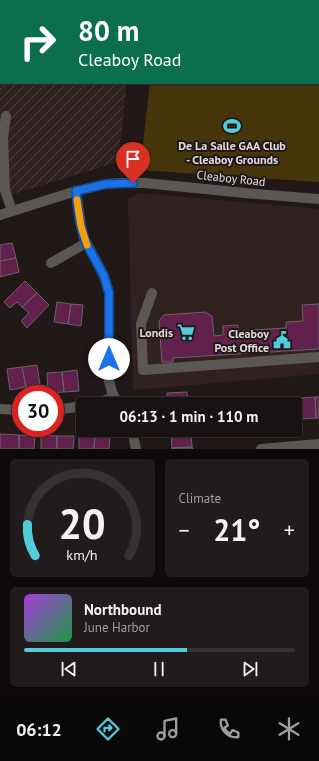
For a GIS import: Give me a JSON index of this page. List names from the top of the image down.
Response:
{
  "streets": {
    "street": ["Cleaboy Road"]
  },
  "places": {
    "sports": ["De La Salle GAA Club - Cleaboy Grounds"],
    "supermarket": ["Londis"],
    "public building": ["Cleaboy Post Office"]
  },
  "page": {
    "turn": ["80 m", "Cleaboy Road"],
    "limit": "30",
    "trip": "06:13 · 1 min · 110 m",
    "tile": "Climate",
    "heat": ["−", "21°", "+"],
    "song": ["Northbound", "June Harbor"],
    "tabs": "06:12",
    "gauge": ["20", "km/h"]
  }
}
